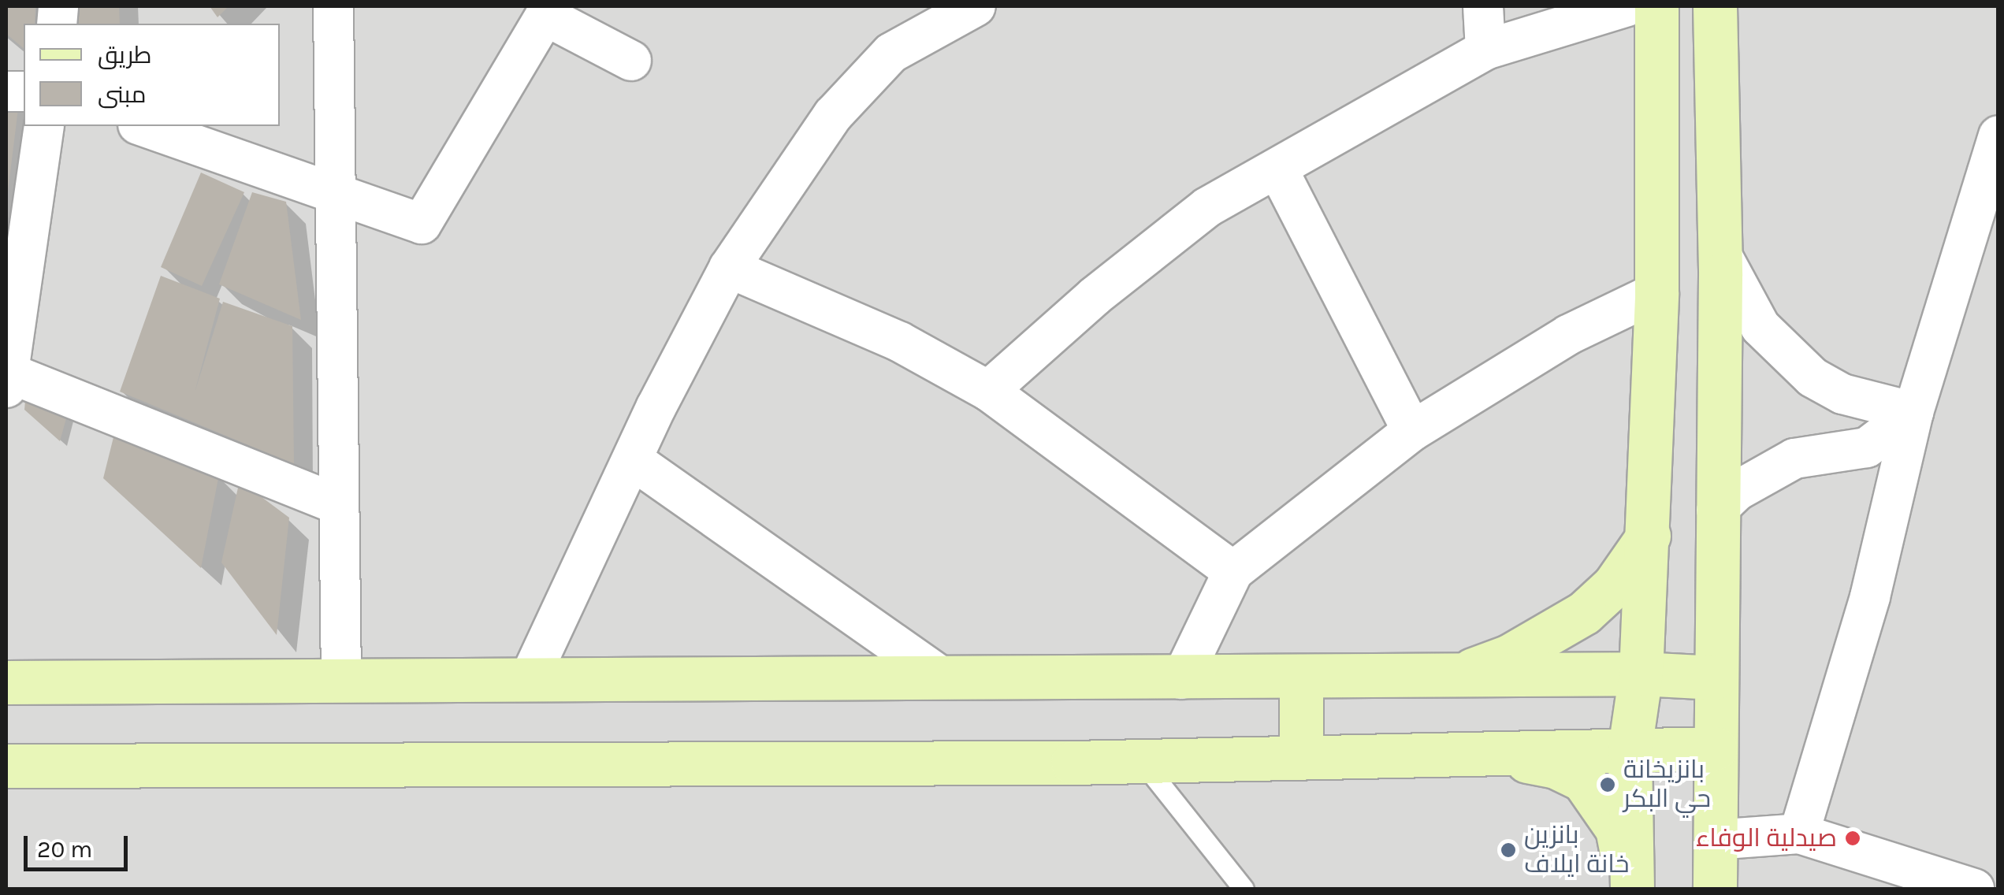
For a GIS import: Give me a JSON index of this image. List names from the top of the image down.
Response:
{
  "places": ["بانزيخانة حي البكر", "صيدلية الوفاء", "بانزين خانة ايلاف"],
  "legend": ["طريق", "مبنى"],
  "scale_bar": "20 m"
}
